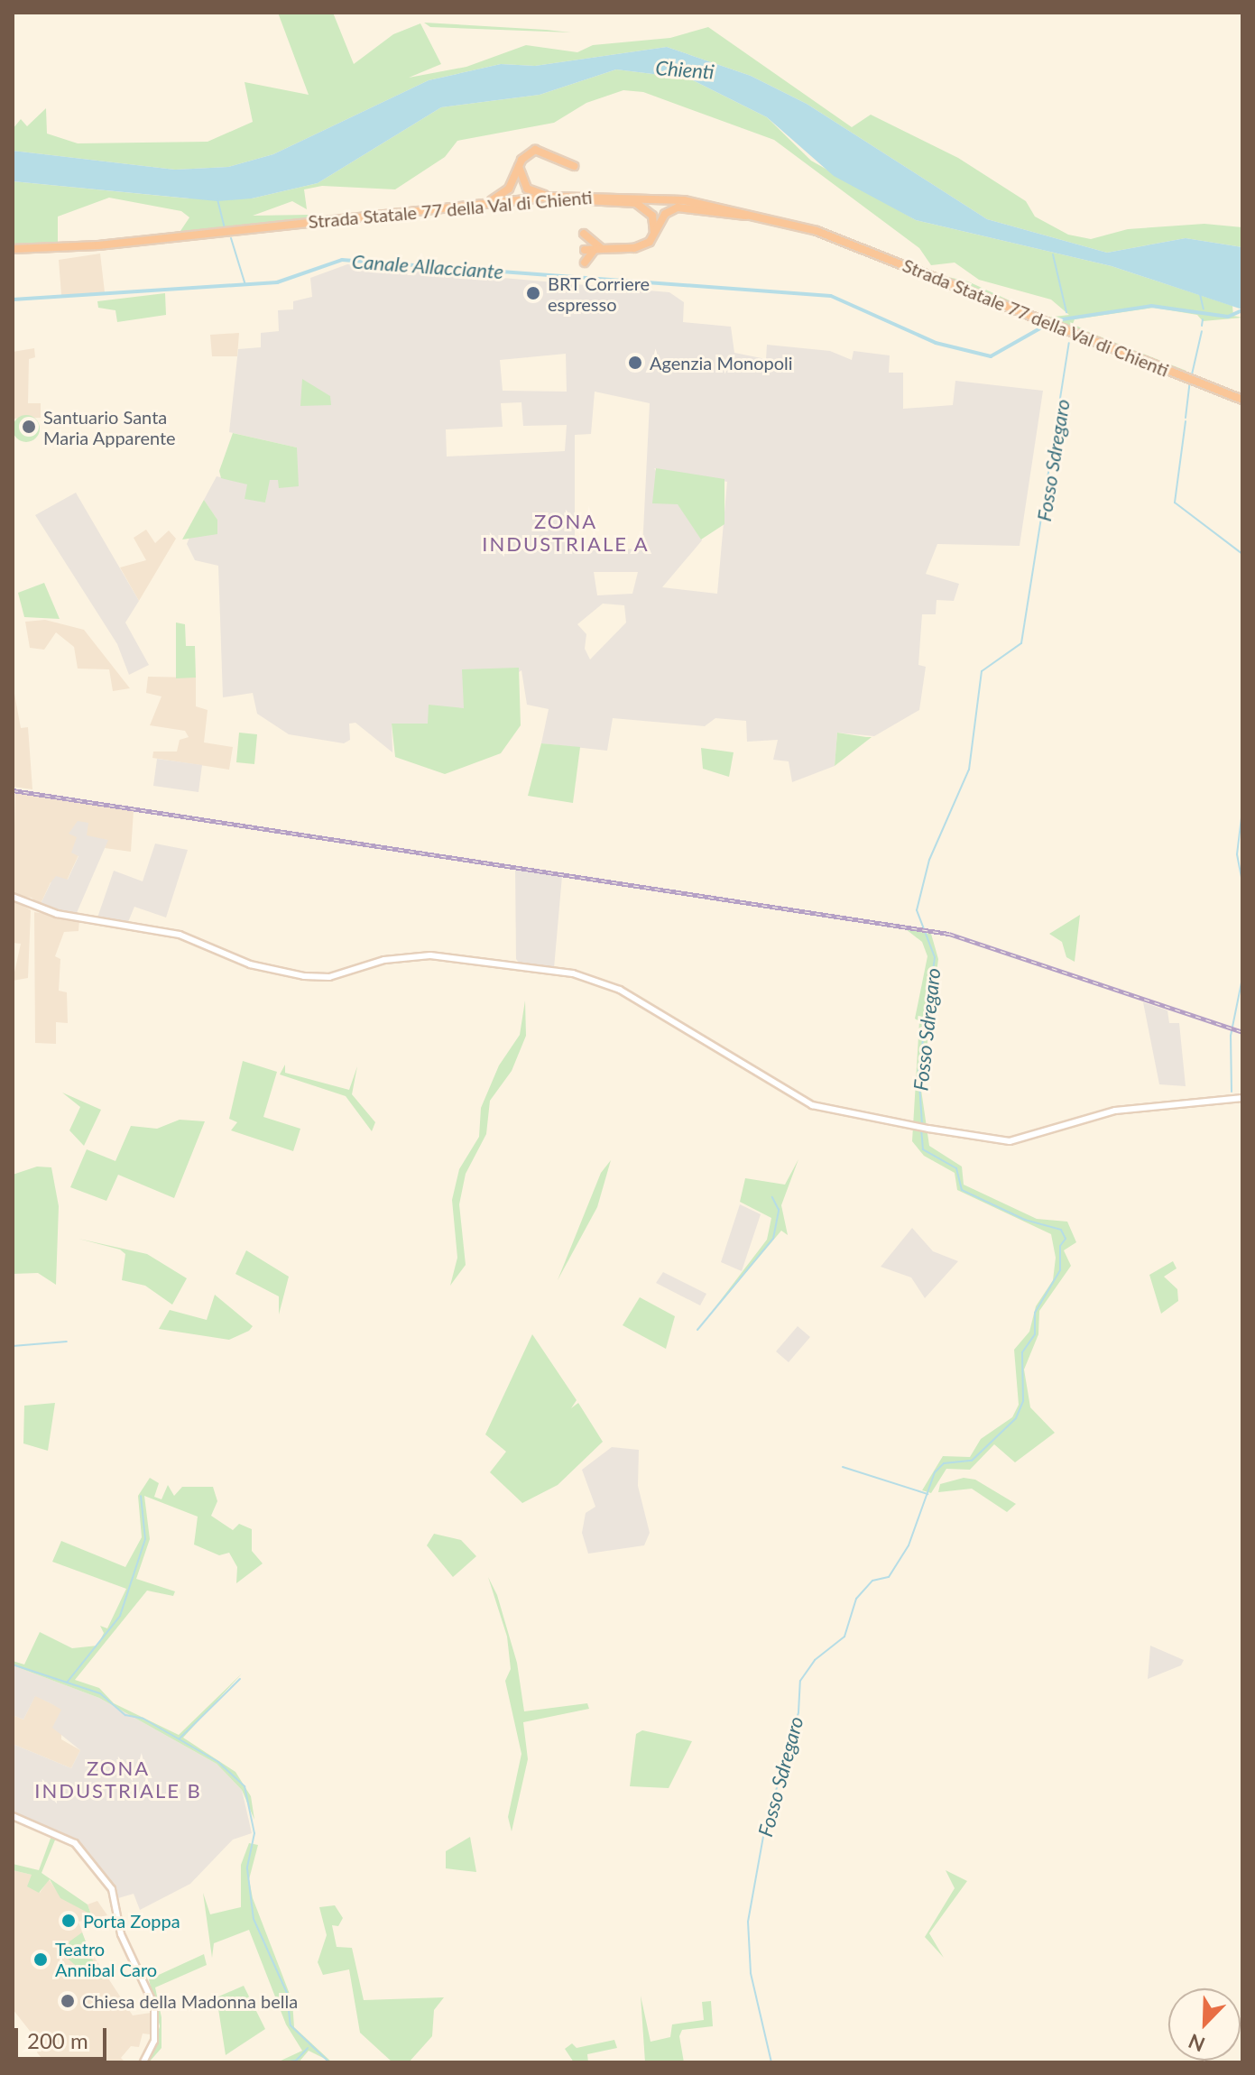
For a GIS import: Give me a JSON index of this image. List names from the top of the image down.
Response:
{
  "streets": {
    "highway": ["Strada Statale 77 della Val di Chienti"]
  },
  "districts": ["ZONA INDUSTRIALE A", "ZONA INDUSTRIALE B"],
  "water": ["Chienti", "Canale Allacciante", "Fosso Sdregaro"],
  "places": [
    "BRT Corriere espresso",
    "Agenzia Monopoli",
    "Santuario Santa Maria Apparente",
    "Porta Zoppa",
    "Teatro Annibal Caro",
    "Chiesa della Madonna bella"
  ],
  "scale_bar": "200 m",
  "north": "bottom left"
}
